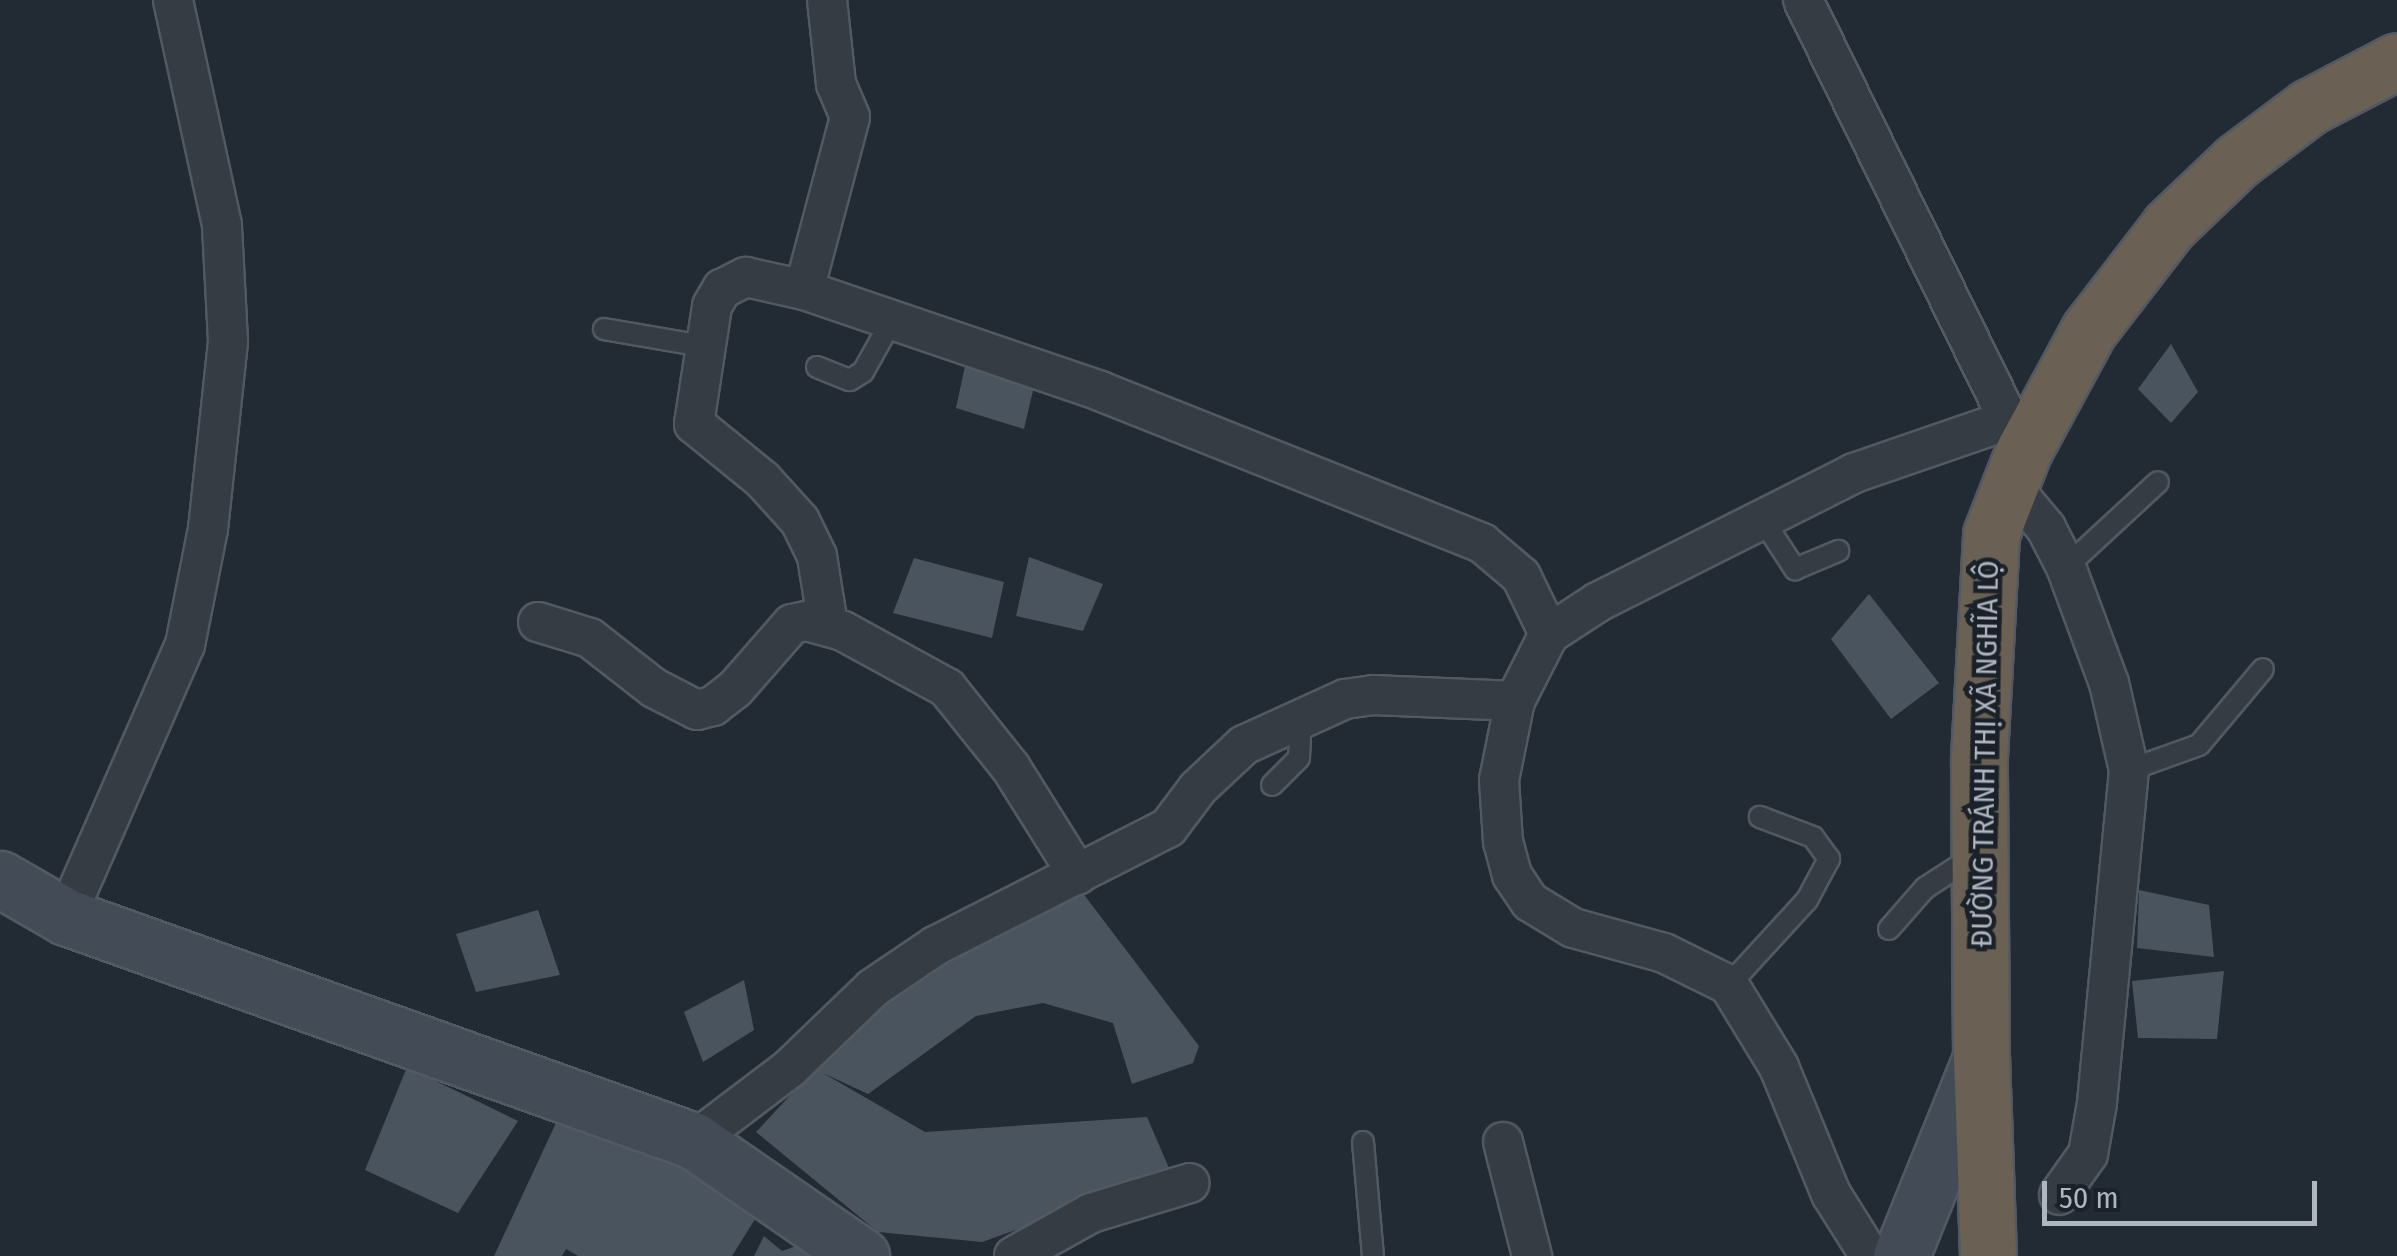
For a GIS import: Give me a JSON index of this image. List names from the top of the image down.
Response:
{
  "streets": {
    "highway": ["ĐƯỜNG TRÁNH THỊ XÃ NGHĨA LỘ"]
  },
  "scale_bar": "50 m"
}
